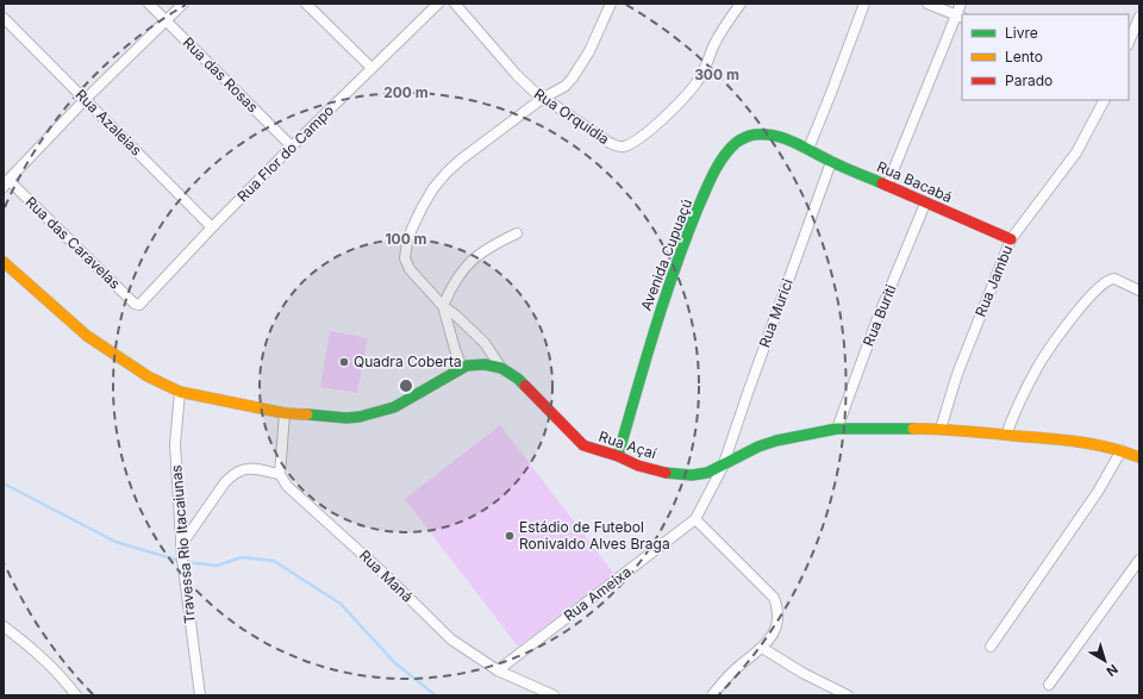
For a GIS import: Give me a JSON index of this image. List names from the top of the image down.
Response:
{
  "streets": {
    "street": [
      "Rua das Rosas",
      "Rua Orquídia",
      "Rua Azaleias",
      "Rua Flor do Campo",
      "Rua Bacabá",
      "Rua das Caravelas",
      "Avenida Cupuaçú",
      "Rua Jambu",
      "Rua Murici",
      "Rua Buriti",
      "Rua Açaí",
      "Travessa Rio Itacaiunas",
      "Rua Maná",
      "Rua Ameixa"
    ]
  },
  "crossings": [
    ["Rua das Rosas", "Rua Flor do Campo"],
    ["Rua Azaleias", "Rua Flor do Campo"],
    ["Rua Flor do Campo", "Rua das Caravelas"],
    ["Rua Bacabá", "Avenida Cupuaçú"],
    ["Rua Bacabá", "Rua Jambu"],
    ["Rua Bacabá", "Rua Murici"],
    ["Rua Bacabá", "Rua Buriti"],
    ["Avenida Cupuaçú", "Rua Açaí"],
    ["Rua Jambu", "Rua Açaí"],
    ["Rua Murici", "Rua Açaí"],
    ["Rua Murici", "Rua Ameixa"],
    ["Rua Buriti", "Rua Açaí"],
    ["Rua Açaí", "Rua Ameixa"],
    ["Rua Maná", "Rua Ameixa"]
  ],
  "places": ["Quadra Coberta", "Estádio de Futebol Ronivaldo Alves Braga"],
  "legend": ["Livre", "Lento", "Parado"],
  "north": "bottom right",
  "rings": ["300 m", "200 m", "100 m"]
}
